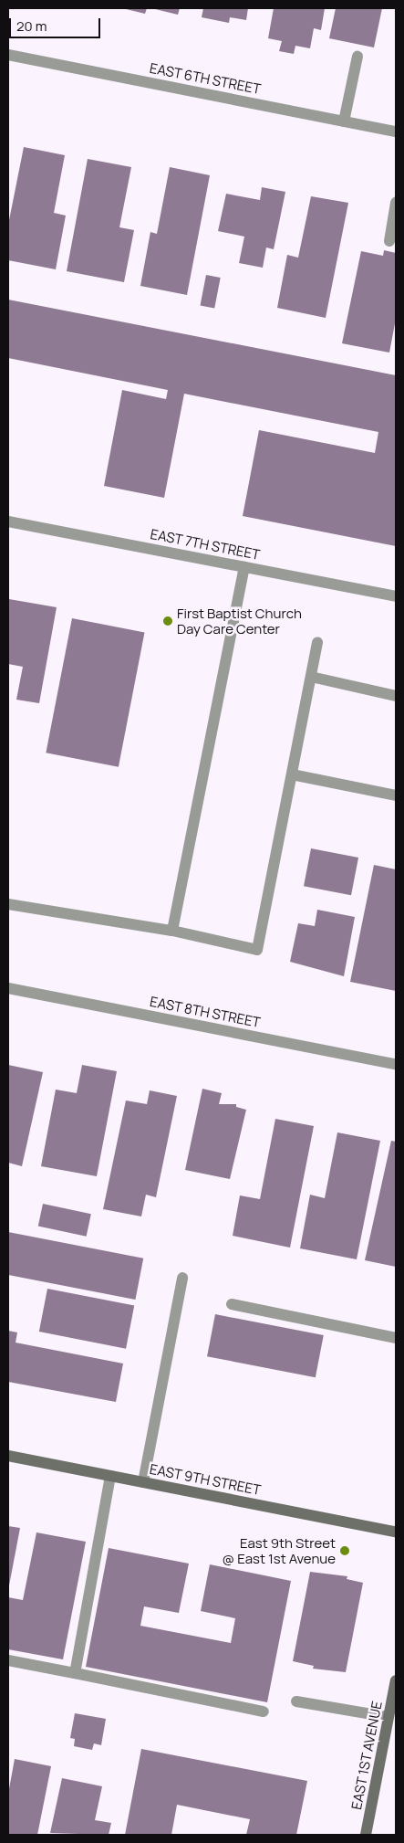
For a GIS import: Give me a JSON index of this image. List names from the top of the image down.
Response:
{
  "streets": {
    "main road": ["EAST 9TH STREET", "EAST 1ST AVENUE"],
    "street": ["EAST 6TH STREET", "EAST 7TH STREET", "EAST 8TH STREET"]
  },
  "places": ["First Baptist Church Day Care Center", "East 9th Street @ East 1st Avenue"],
  "scale_bar": "20 m"
}
